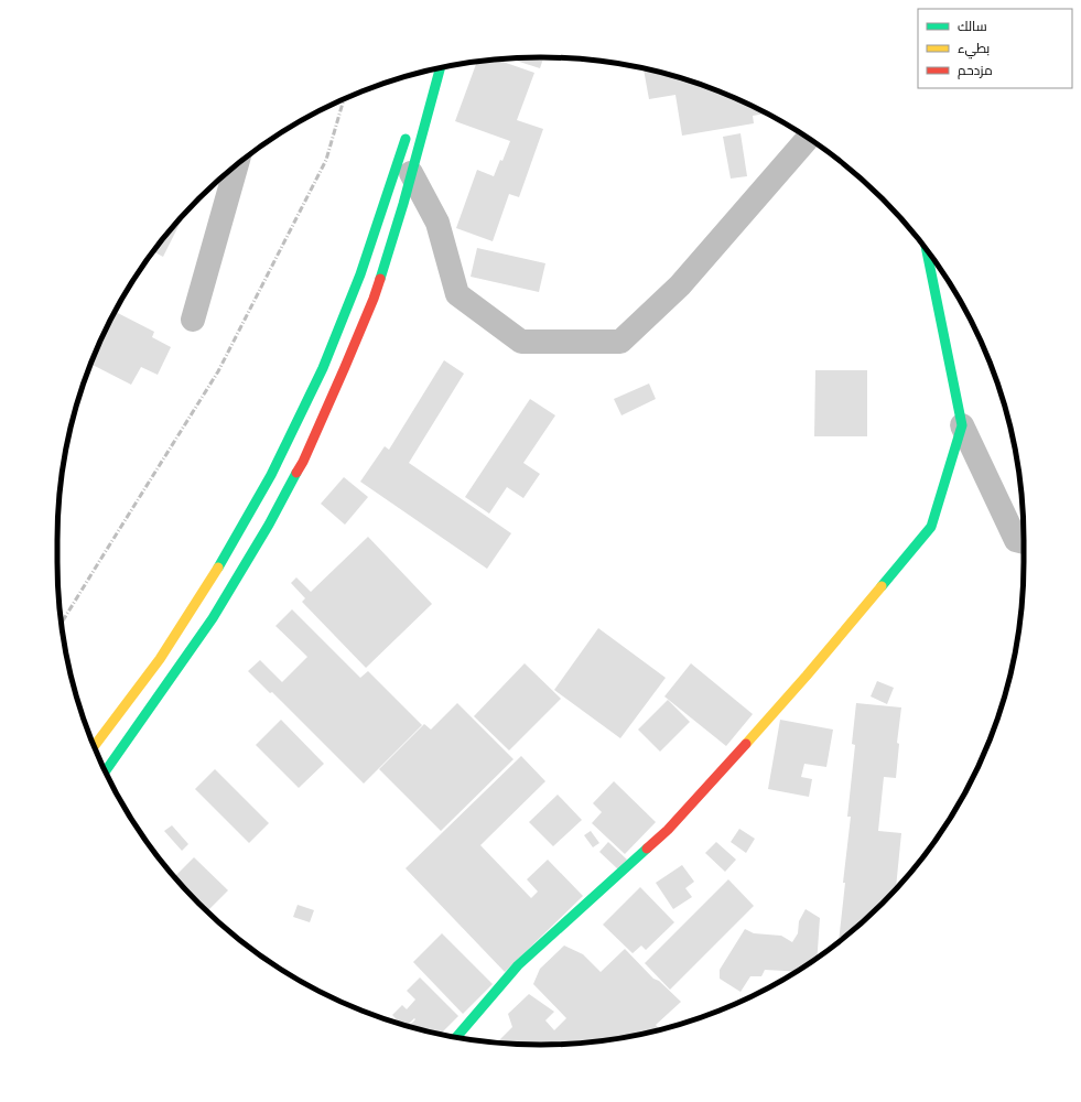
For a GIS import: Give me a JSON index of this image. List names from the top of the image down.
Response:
{
  "legend": ["سالك", "بطيء", "مزدحم"]
}
